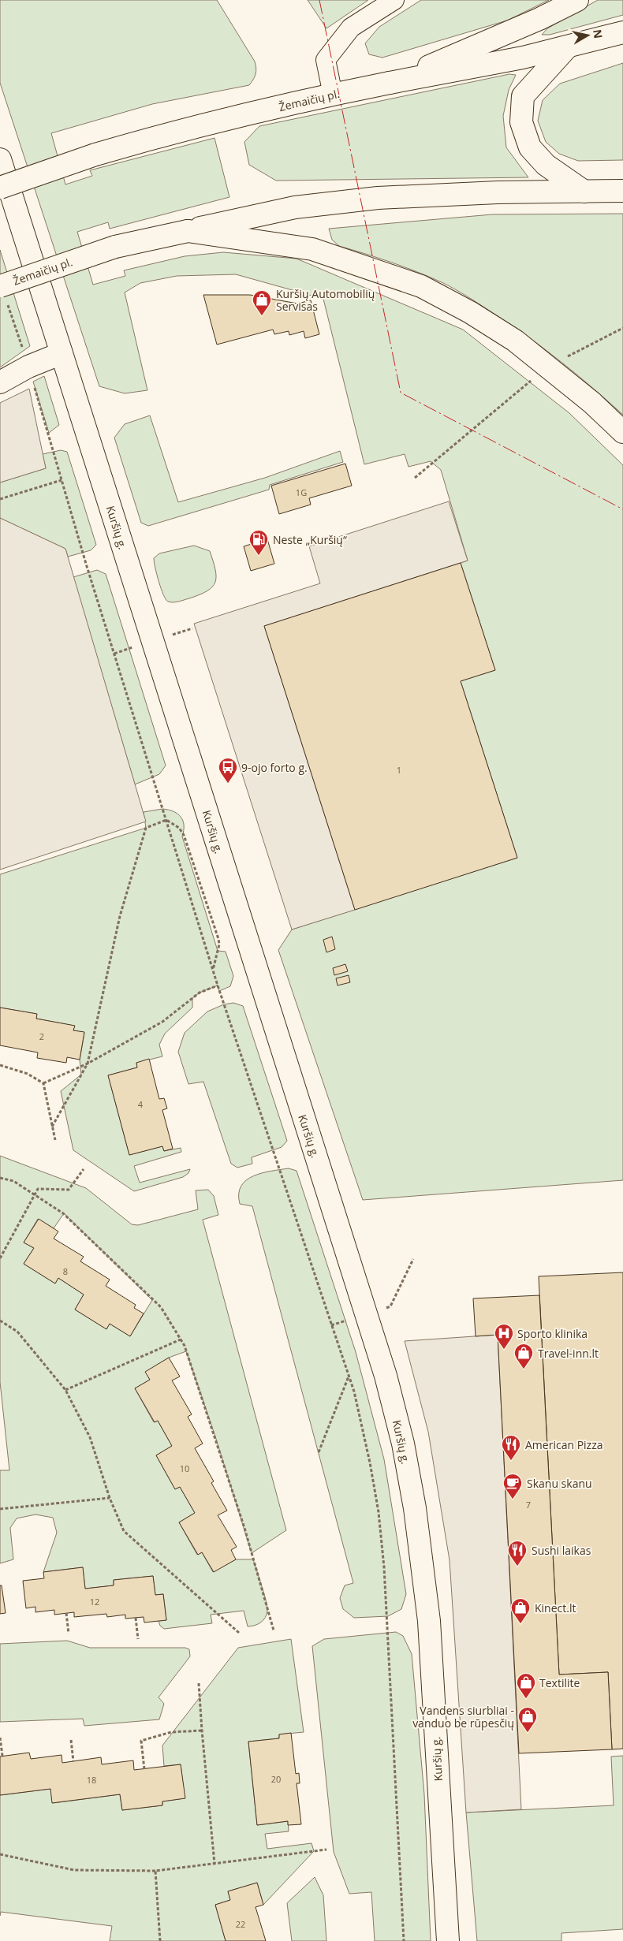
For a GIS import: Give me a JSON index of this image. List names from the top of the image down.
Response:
{
  "streets": {
    "main road": ["Žemaičių pl.", "Kuršių g."]
  },
  "places": {
    "shop": [
      "Kuršių Automobilių Servisas",
      "Travel-inn.lt",
      "Kinect.lt",
      "Textilite",
      "Vandens siurbliai - vanduo be rūpesčių"
    ],
    "fuel station": ["Neste „Kuršių“"],
    "bus stop": ["9-ojo forto g."],
    "hospital": ["Sporto klinika"],
    "restaurant": ["American Pizza", "Sushi laikas"],
    "cafe": ["Skanu skanu"]
  },
  "house_numbers": [
    "1G",
    "1",
    "2",
    "4",
    "8",
    "10",
    "7",
    "12",
    "20",
    "18",
    "22"
  ],
  "north": "right"
}
